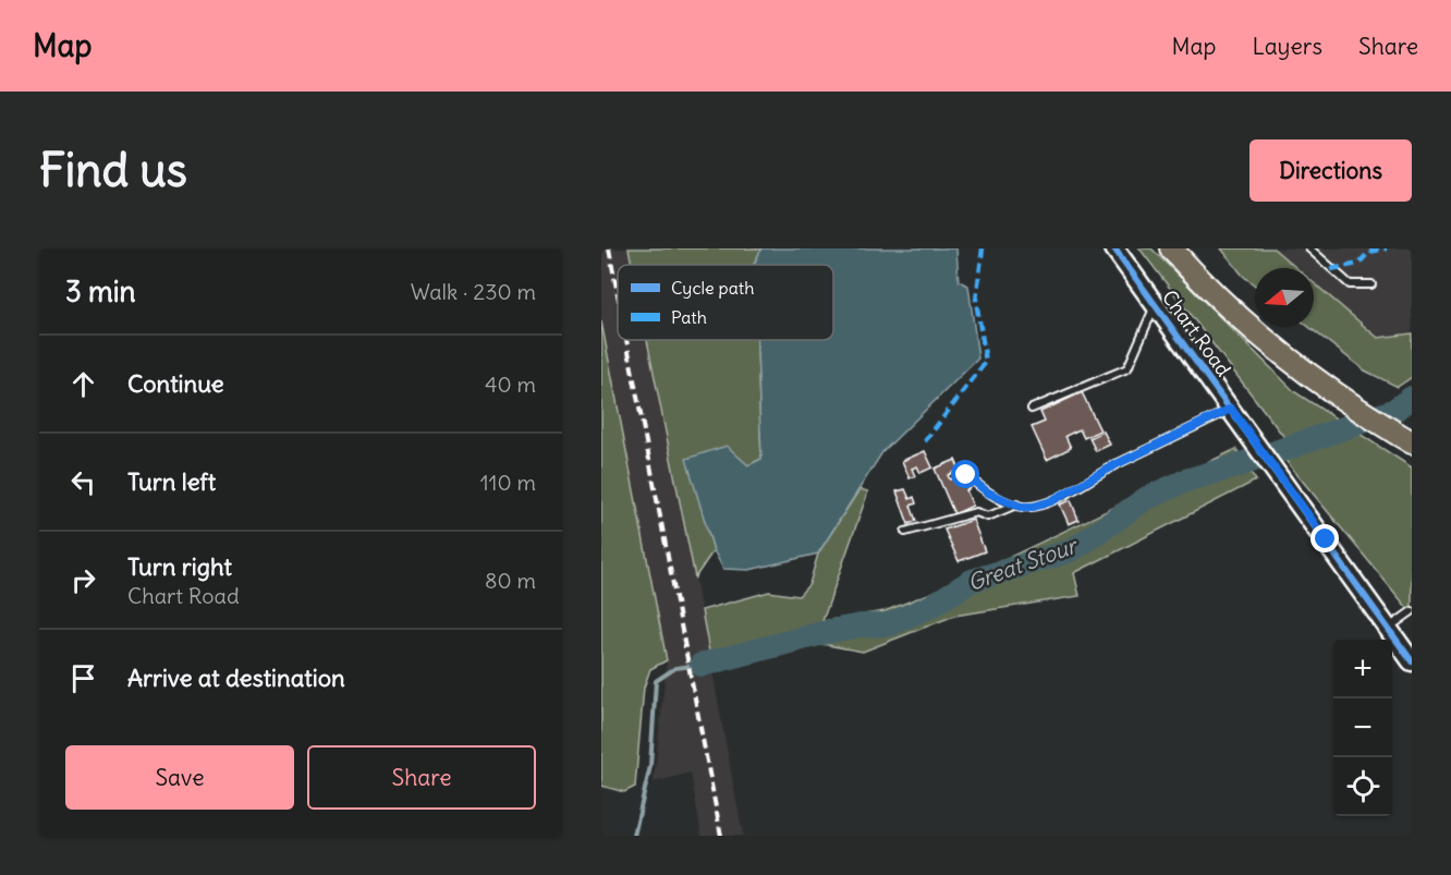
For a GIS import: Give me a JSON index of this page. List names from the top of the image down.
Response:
{
  "streets": {
    "street": ["Chart Road"]
  },
  "water": ["Great Stour"],
  "legend": ["Cycle path", "Path"],
  "north": "left",
  "page": {
    "header": "Map",
    "nav": ["Map", "Layers", "Share"],
    "buttons": [
      "Directions",
      ["Save", "Share"]
    ],
    "title": "Find us",
    "heading": ["3 min", "Walk · 230 m"],
    "list": [
      ["Continue", "40 m"],
      ["Turn left", "110 m"],
      ["Turn right", "Chart Road", "80 m"],
      "Arrive at destination"
    ],
    "map_buttons": ["+", "−"]
  }
}
